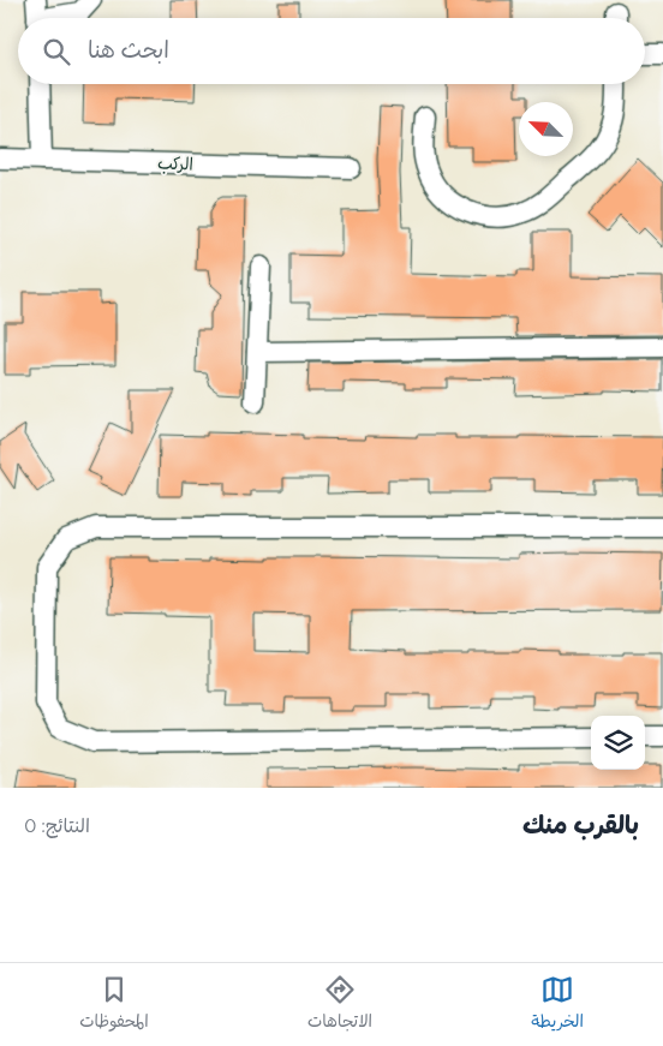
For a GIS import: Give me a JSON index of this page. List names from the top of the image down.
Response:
{
  "streets": {
    "street": ["الركب"]
  },
  "north": "top left",
  "page": {
    "search": "ابحث هنا",
    "heading": ["بالقرب منك", "النتائج: 0"],
    "nav": ["الخريطة", "الاتجاهات", "المحفوظات"]
  }
}
